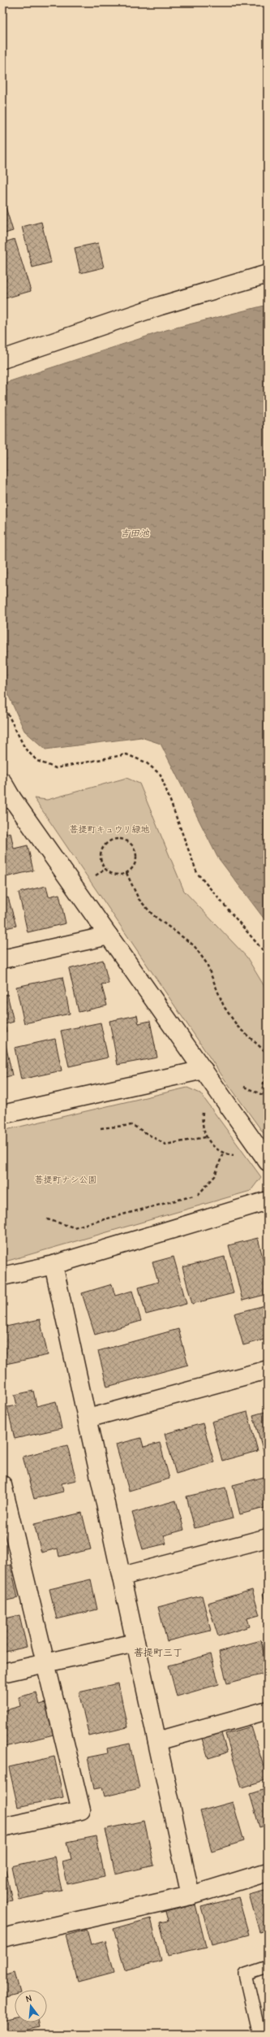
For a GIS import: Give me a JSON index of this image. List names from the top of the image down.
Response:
{
  "districts": ["菩提町三丁"],
  "water": ["吉田池"],
  "parks": ["菩提町キュウリ緑地", "菩提町ナシ公園"],
  "north": "top"
}
